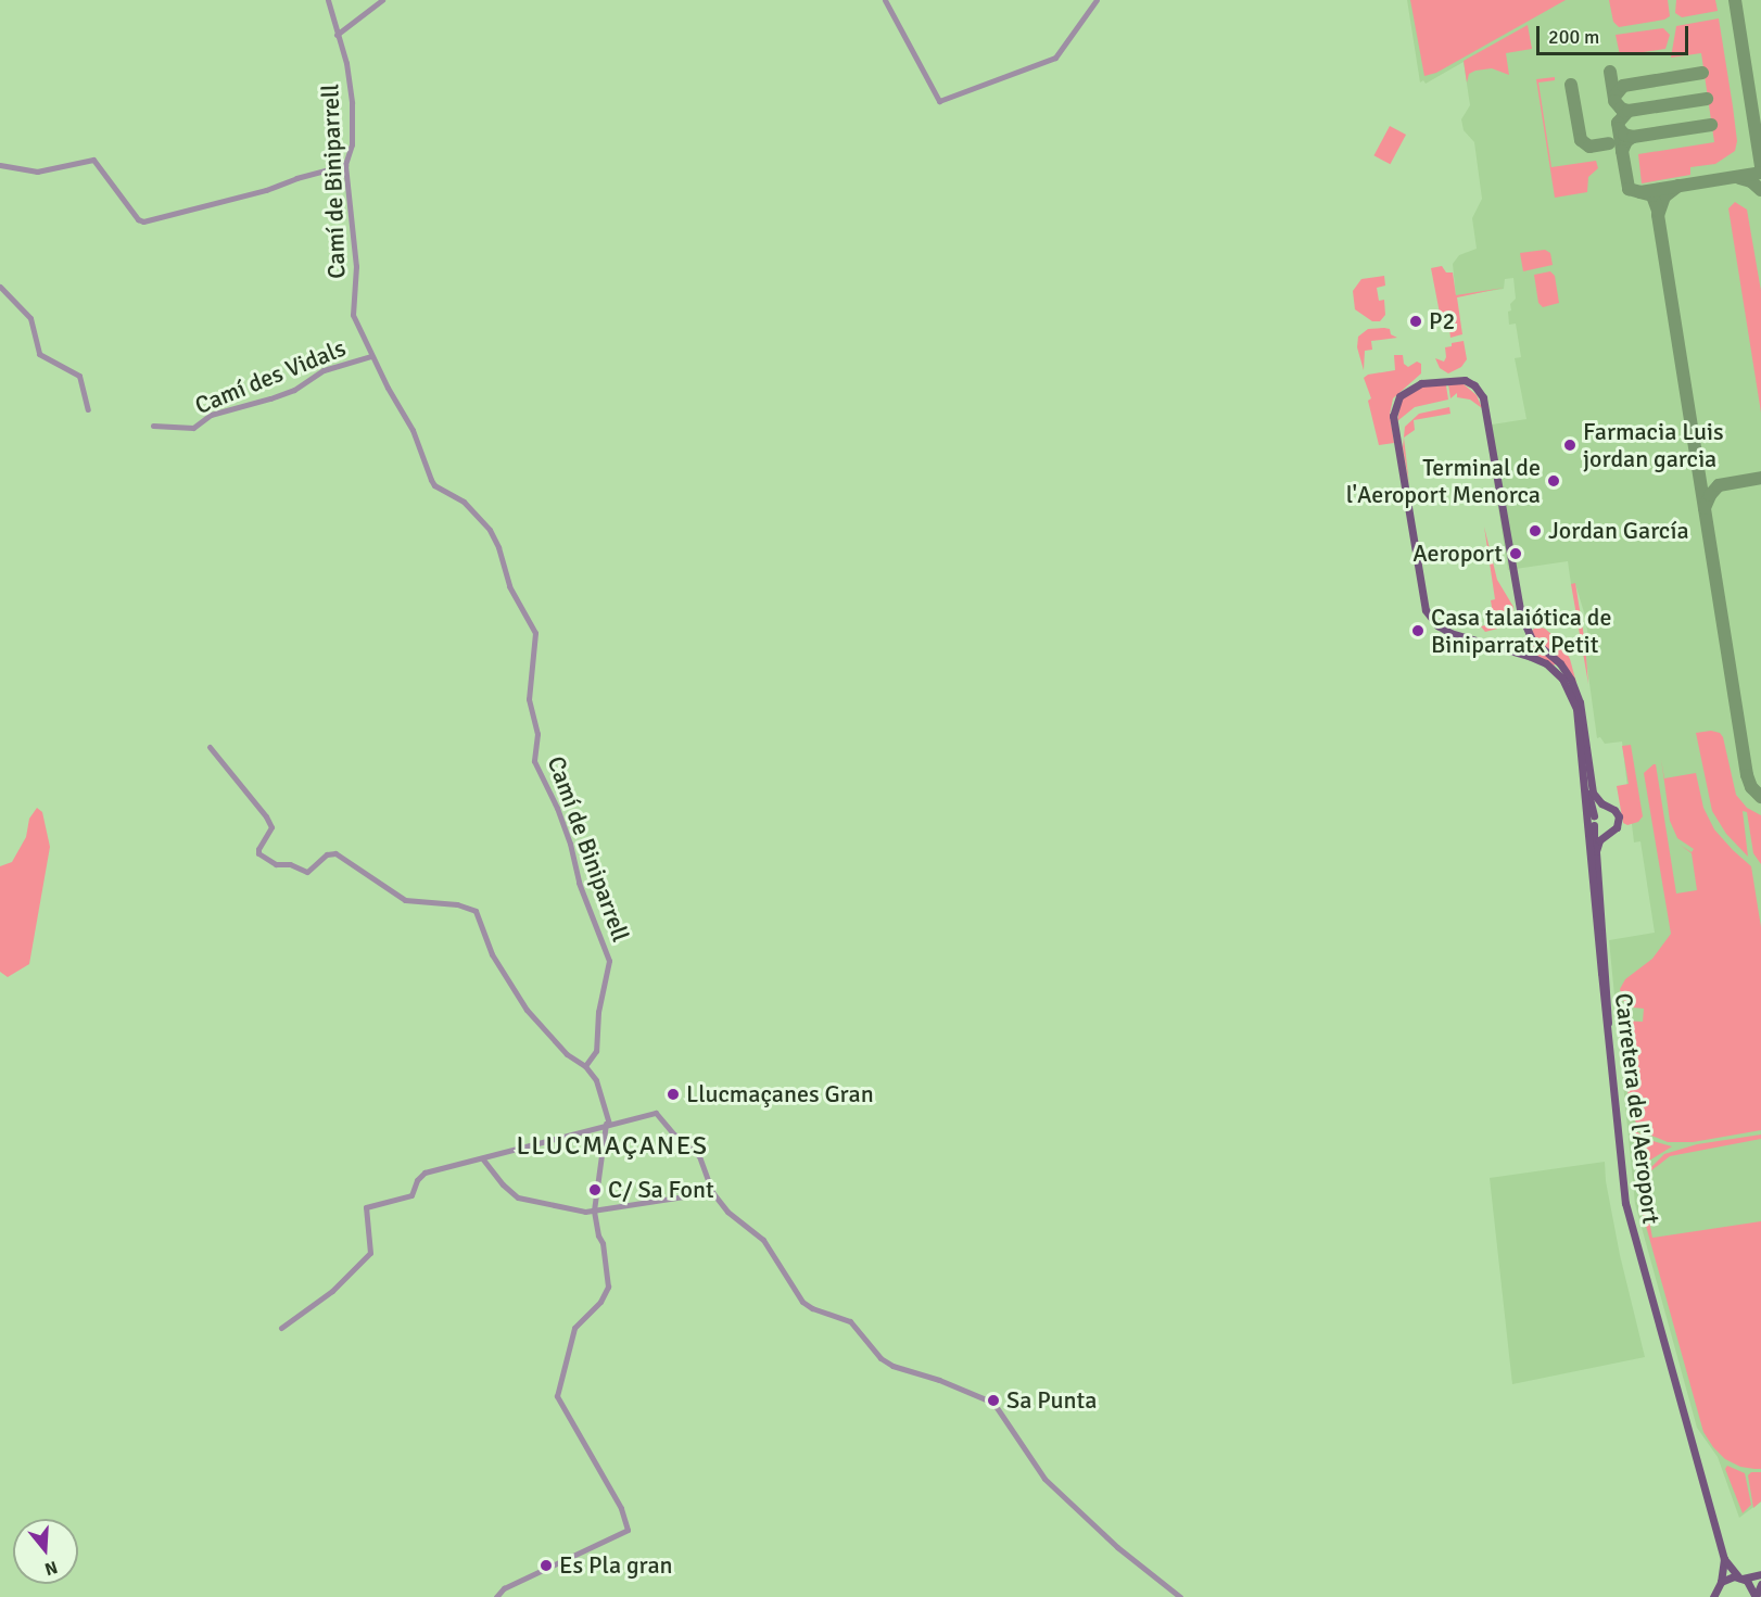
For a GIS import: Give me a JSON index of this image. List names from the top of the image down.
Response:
{
  "streets": {
    "main road": ["Carretera de l'Aeroport"],
    "street": ["Camí de Biniparrell", "Camí des Vidals"]
  },
  "crossings": [
    ["Camí de Biniparrell", "Camí des Vidals"]
  ],
  "districts": ["LLUCMAÇANES"],
  "places": [
    "P2",
    "Farmacia Luis jordan garcia",
    "Terminal de l'Aeroport Menorca",
    "Jordan García",
    "Aeroport",
    "Casa talaiótica de Biniparratx Petit",
    "Llucmaçanes Gran",
    "C/ Sa Font",
    "Sa Punta",
    "Es Pla gran"
  ],
  "scale_bar": "200 m",
  "north": "bottom"
}
